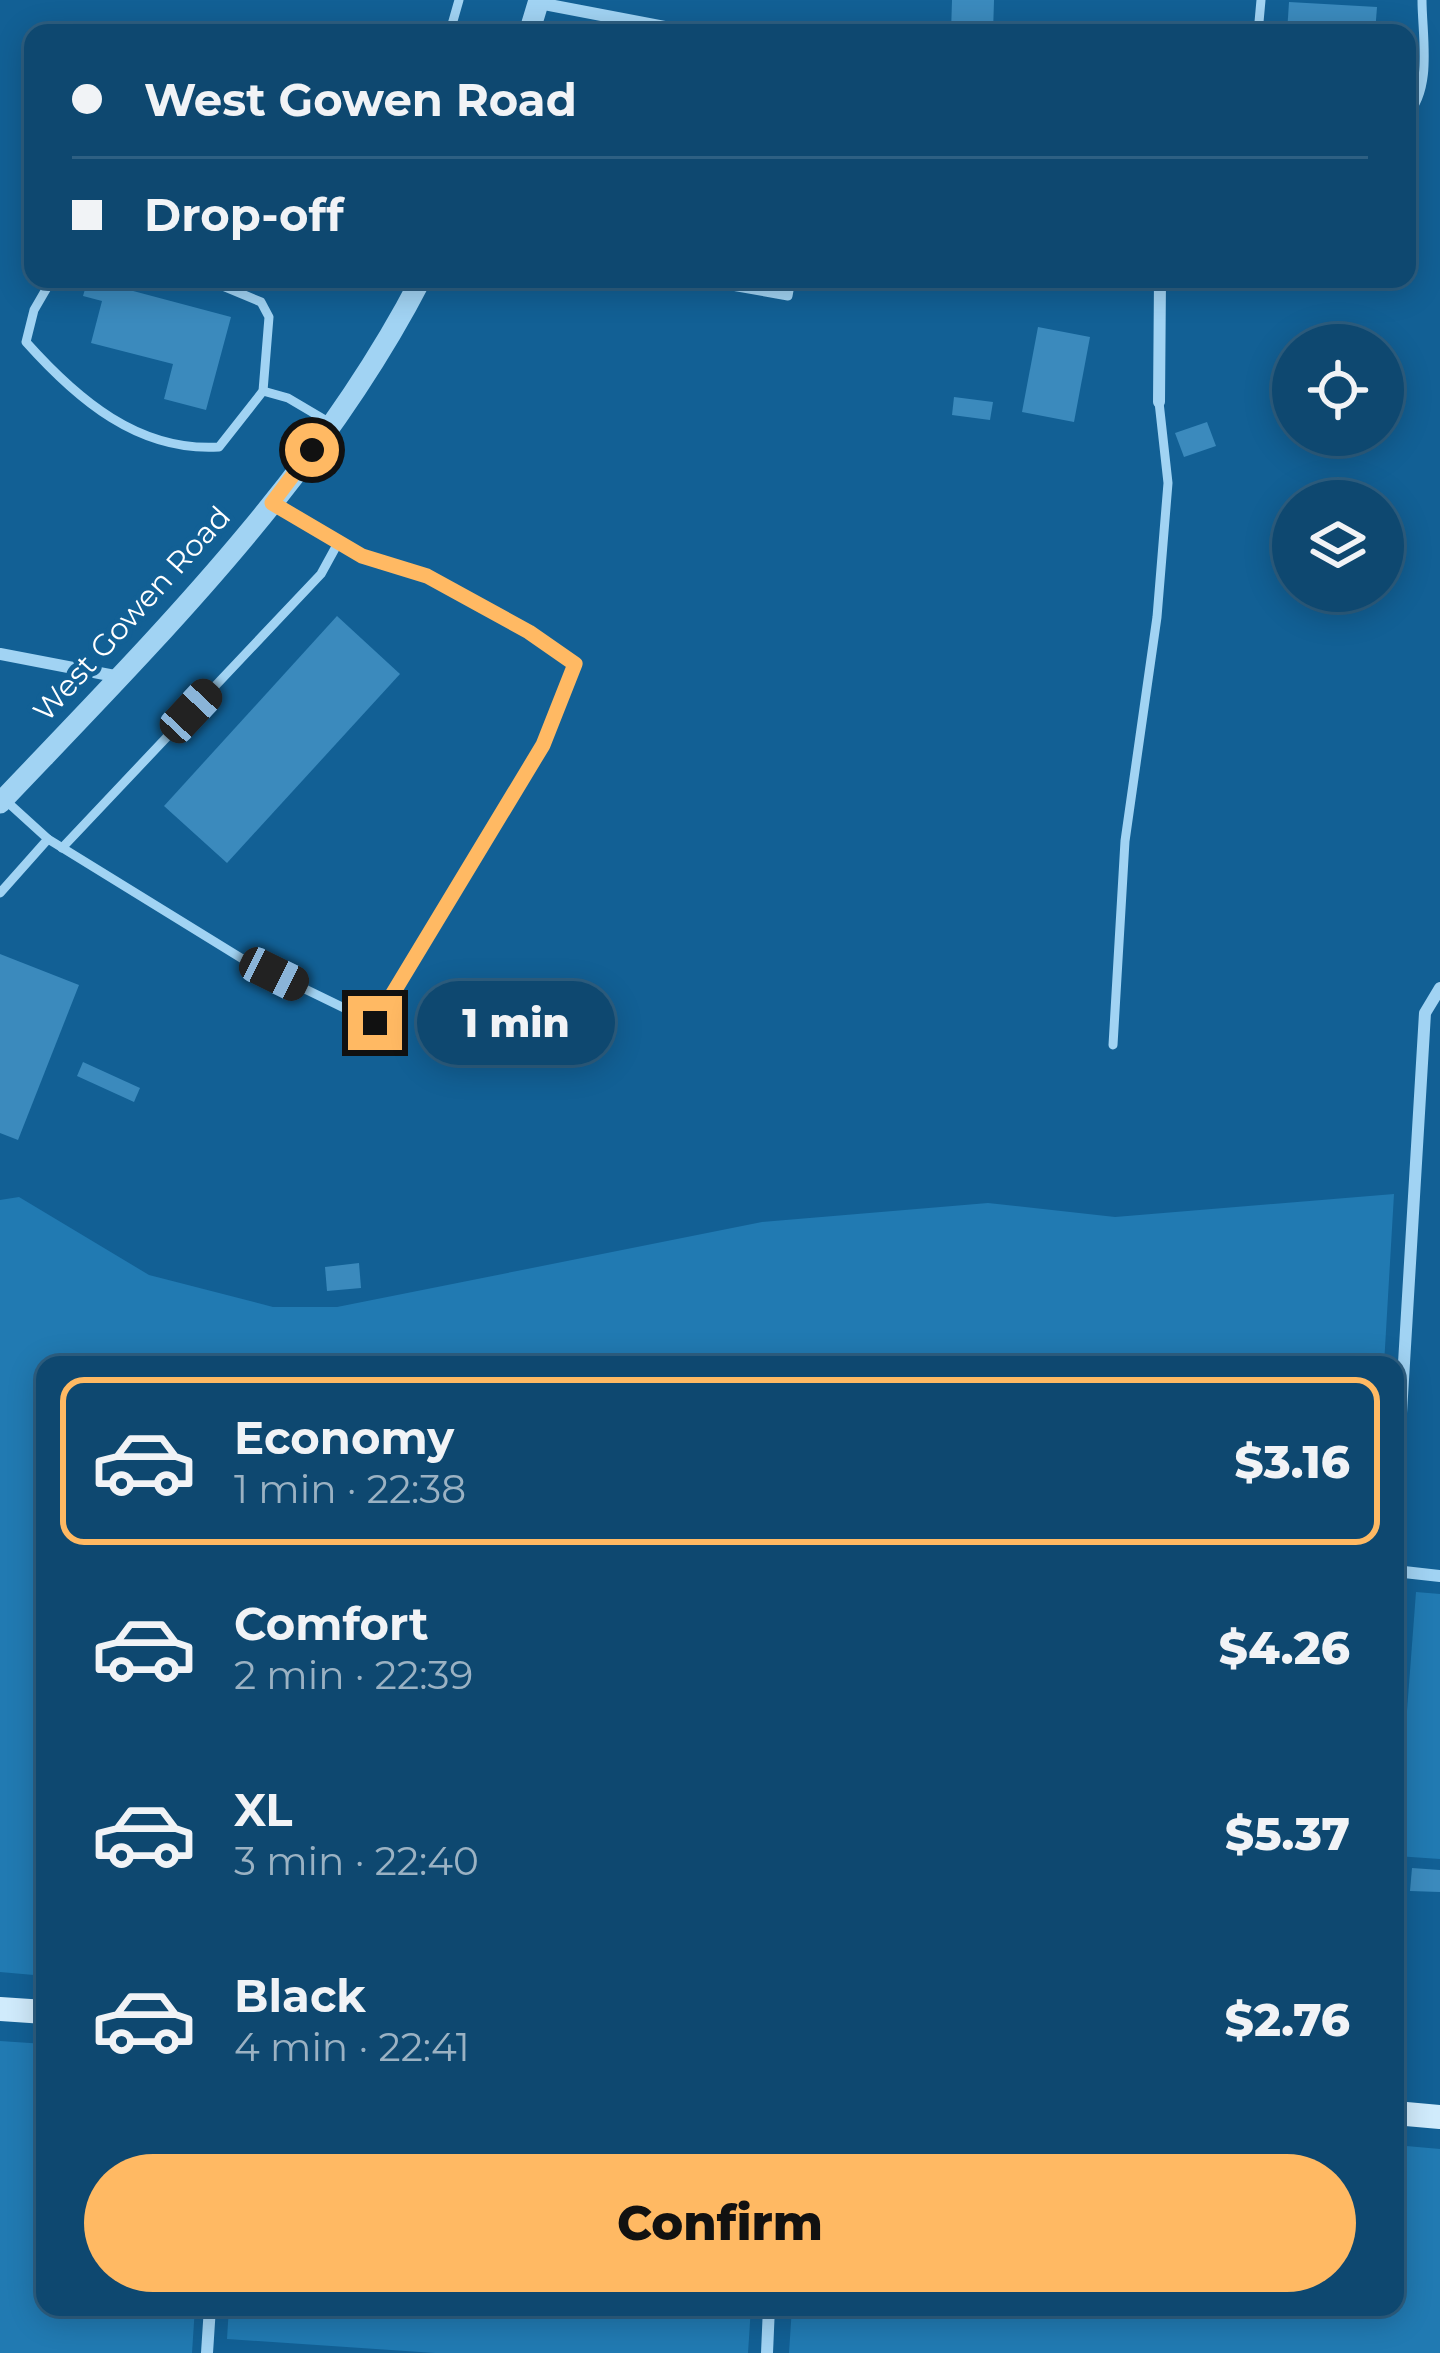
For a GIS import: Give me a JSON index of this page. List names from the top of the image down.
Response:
{
  "streets": {
    "street": ["West Gowen Road"]
  },
  "page": {
    "banner": ["West Gowen Road", "Drop-off"],
    "bubble": "1 min",
    "list": [
      {
        "name": "Economy",
        "note": "1 min · 22:38",
        "value": "$3.16"
      },
      {
        "name": "Comfort",
        "note": "2 min · 22:39",
        "value": "$4.26"
      },
      {
        "name": "XL",
        "note": "3 min · 22:40",
        "value": "$5.37"
      },
      {
        "name": "Black",
        "note": "4 min · 22:41",
        "value": "$2.76"
      }
    ],
    "buttons": "Confirm"
  }
}
